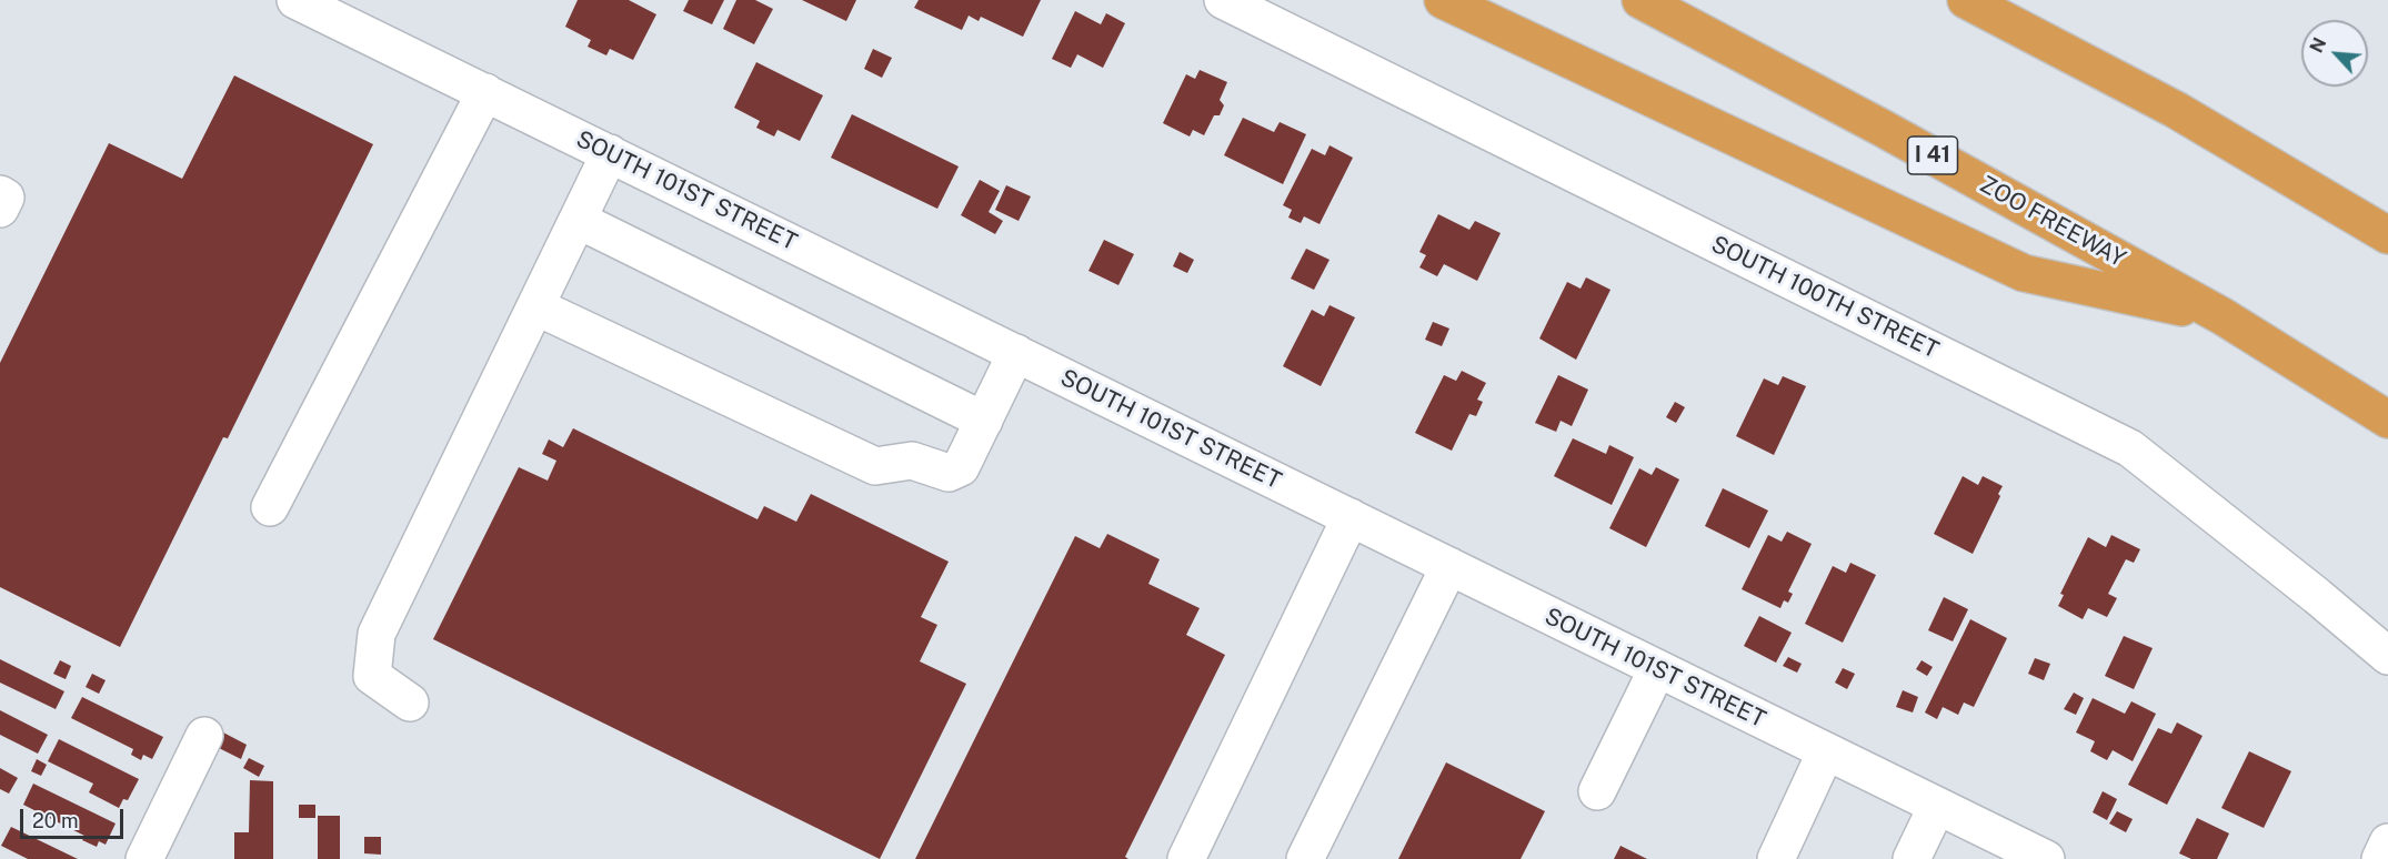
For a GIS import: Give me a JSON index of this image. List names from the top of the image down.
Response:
{
  "streets": {
    "highway": ["I 41", "ZOO FREEWAY"],
    "street": ["SOUTH 101ST STREET", "SOUTH 100TH STREET"]
  },
  "scale_bar": "20 m",
  "north": "top left"
}
